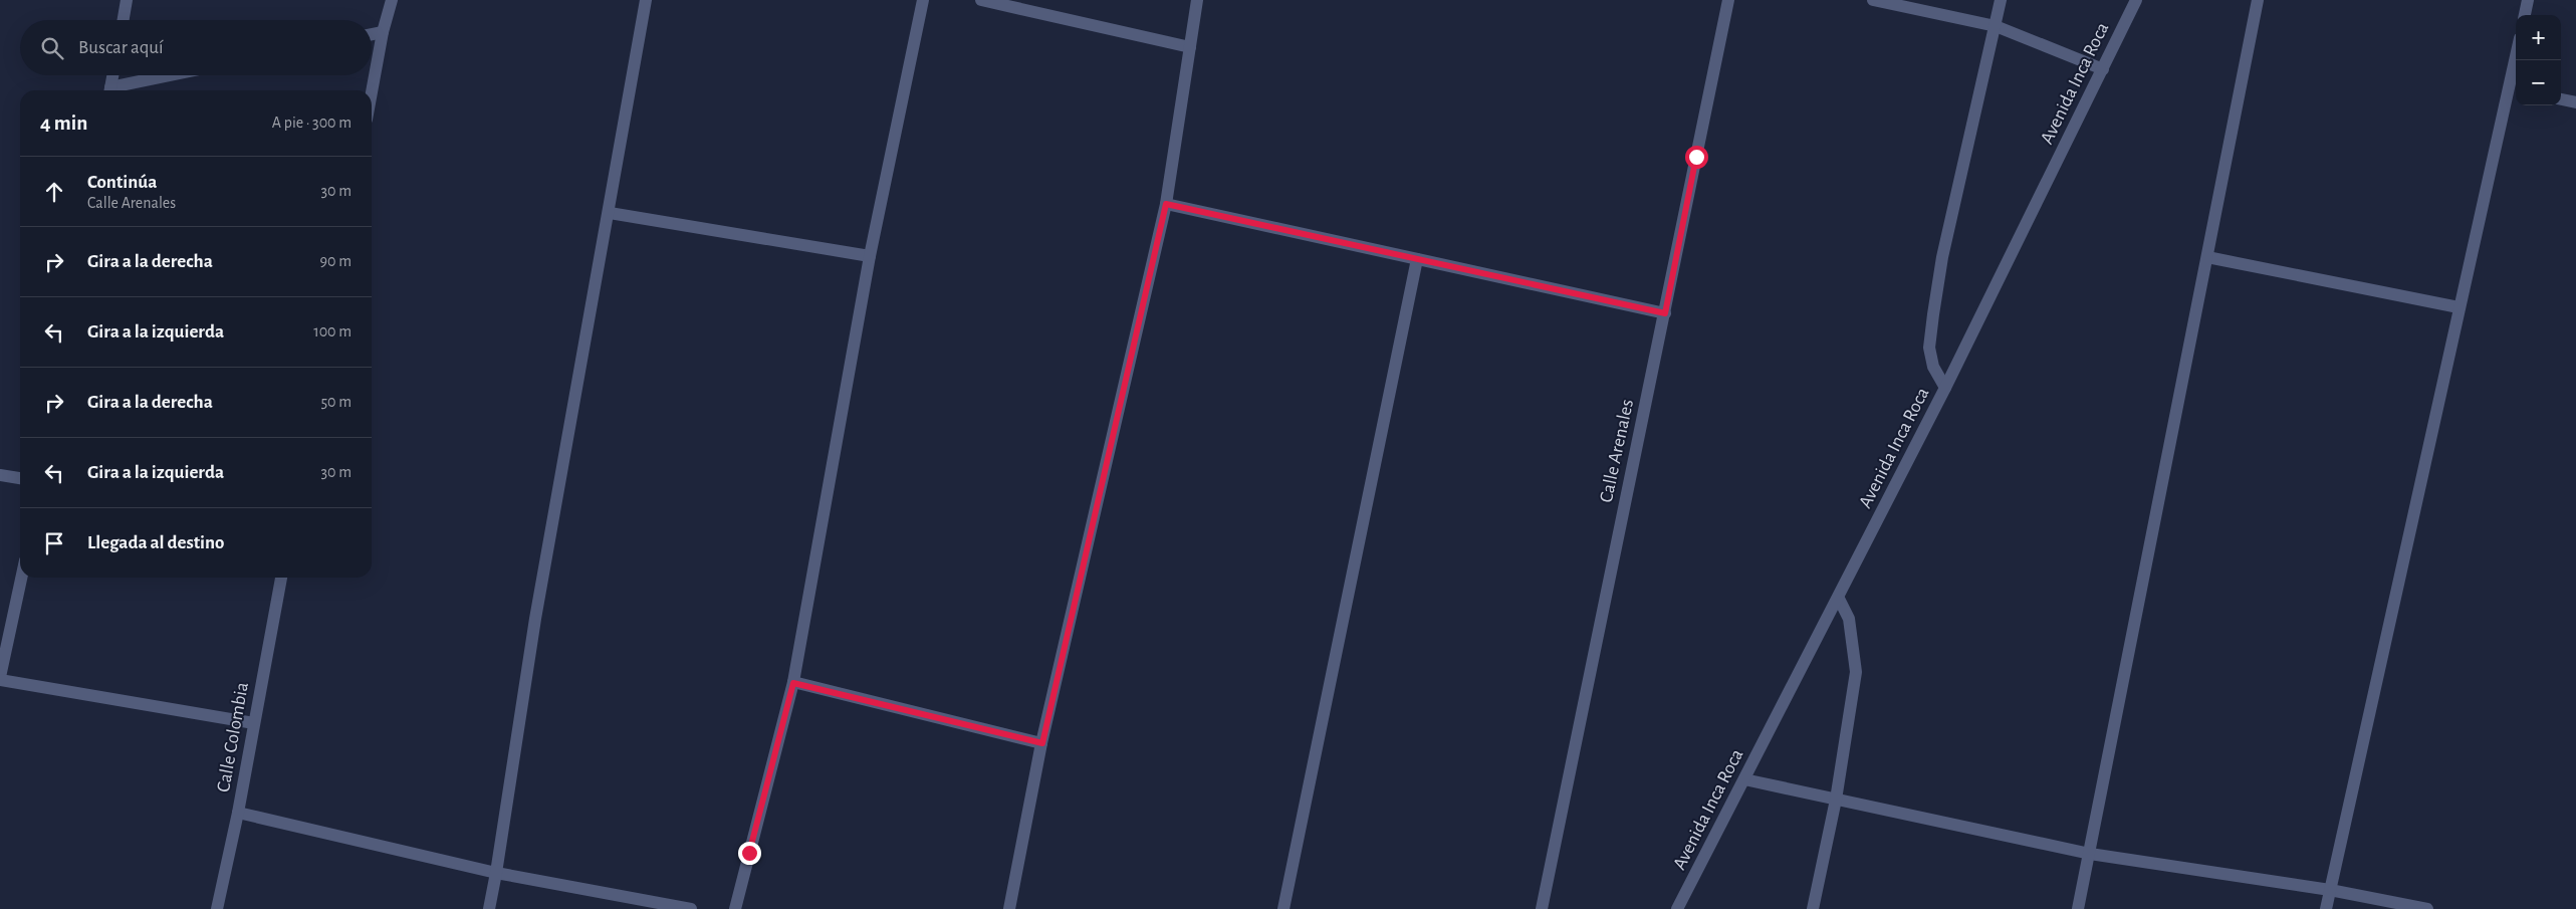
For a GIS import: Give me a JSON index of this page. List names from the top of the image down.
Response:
{
  "streets": {
    "street": ["Avenida Inca Roca", "Calle Arenales", "Calle Colombia"]
  },
  "page": {
    "map_buttons": ["+", "−"],
    "search": "Buscar aquí",
    "heading": ["4 min", "A pie · 300 m"],
    "list": [
      ["Continúa", "Calle Arenales", "30 m"],
      ["Gira a la derecha", "90 m"],
      ["Gira a la izquierda", "100 m"],
      ["Gira a la derecha", "50 m"],
      ["Gira a la izquierda", "30 m"],
      "Llegada al destino"
    ]
  }
}
